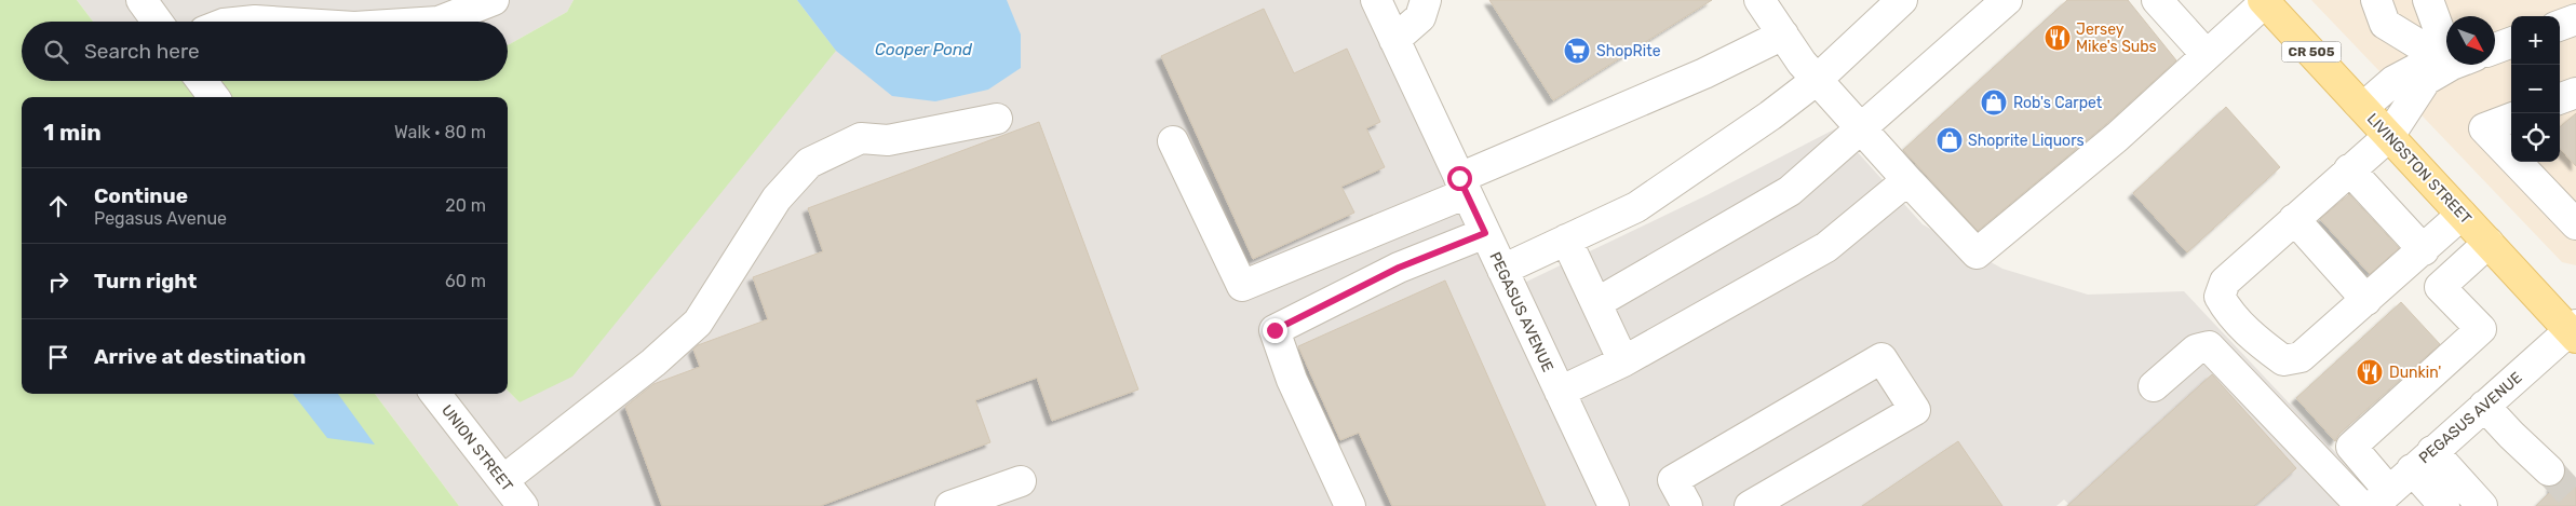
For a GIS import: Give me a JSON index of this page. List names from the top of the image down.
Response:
{
  "streets": {
    "main road": ["CR 505", "LIVINGSTON STREET"],
    "street": ["PEGASUS AVENUE", "UNION STREET"]
  },
  "crossings": [
    ["LIVINGSTON STREET", "PEGASUS AVENUE"]
  ],
  "water": ["Cooper Pond"],
  "places": {
    "restaurant": ["Jersey Mike's Subs", "Dunkin'"],
    "supermarket": ["ShopRite"],
    "shop": ["Rob's Carpet", "Shoprite Liquors"]
  },
  "north": "bottom right",
  "page": {
    "map_buttons": ["+", "−"],
    "search": "Search here",
    "heading": ["1 min", "Walk · 80 m"],
    "list": [
      ["Continue", "Pegasus Avenue", "20 m"],
      ["Turn right", "60 m"],
      "Arrive at destination"
    ]
  }
}
